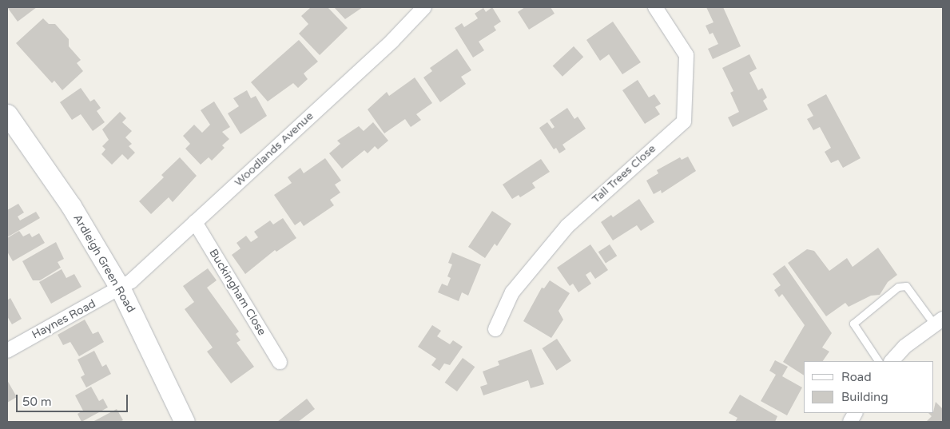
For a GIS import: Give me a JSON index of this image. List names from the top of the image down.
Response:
{
  "streets": {
    "street": [
      "Woodlands Avenue",
      "Tall Trees Close",
      "Ardleigh Green Road",
      "Buckingham Close",
      "Haynes Road"
    ]
  },
  "crossings": [
    ["Woodlands Avenue", "Ardleigh Green Road"],
    ["Woodlands Avenue", "Buckingham Close"],
    ["Woodlands Avenue", "Haynes Road"],
    ["Ardleigh Green Road", "Haynes Road"]
  ],
  "legend": ["Road", "Building"],
  "scale_bar": "50 m"
}
